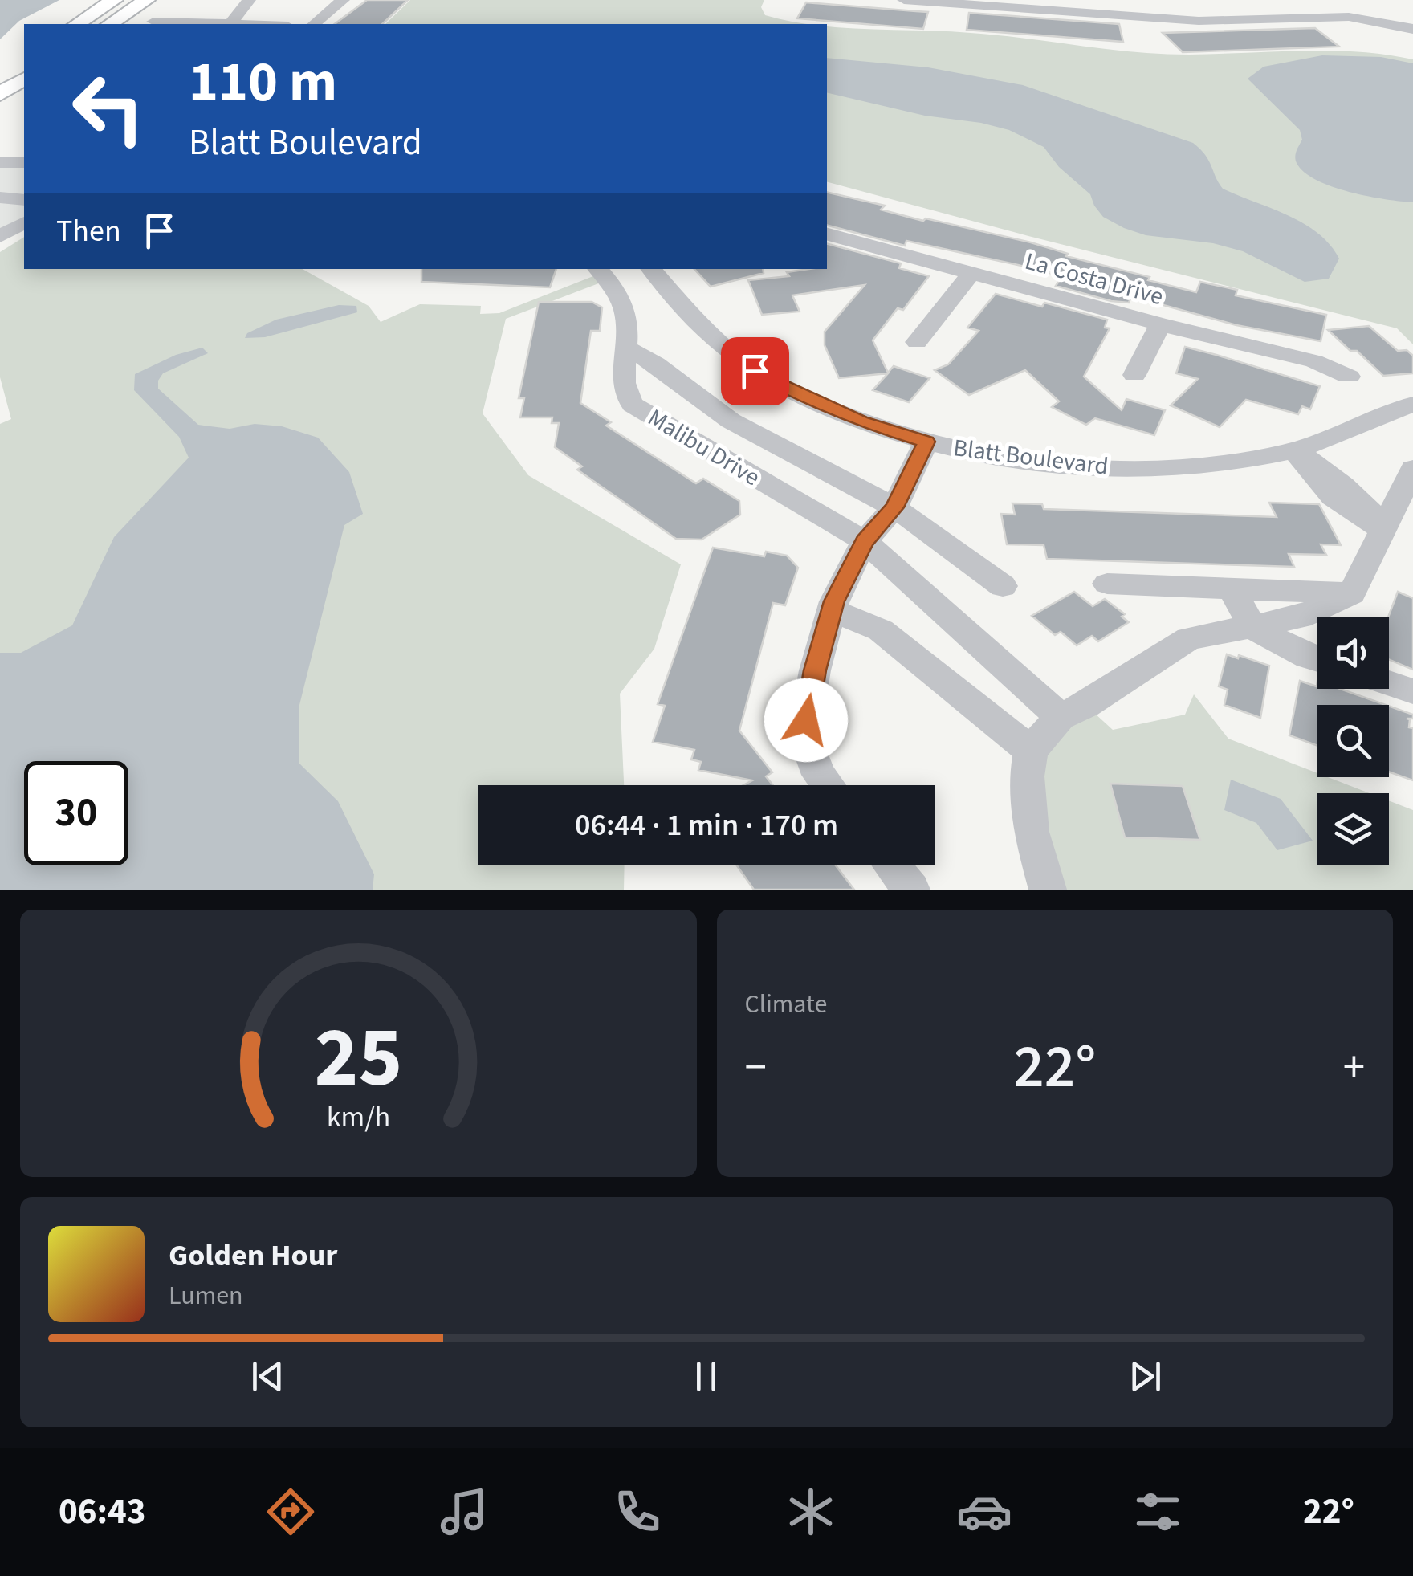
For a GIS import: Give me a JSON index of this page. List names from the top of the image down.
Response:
{
  "streets": {
    "street": ["La Costa Drive", "Malibu Drive", "Blatt Boulevard"]
  },
  "page": {
    "turn": ["110 m", "Blatt Boulevard"],
    "then": "Then",
    "limit": "30",
    "trip": "06:44 · 1 min · 170 m",
    "tile": "Climate",
    "heat": ["−", "22°", "+"],
    "song": ["Golden Hour", "Lumen"],
    "tabs": ["06:43", "22°"],
    "gauge": ["25", "km/h"]
  }
}
